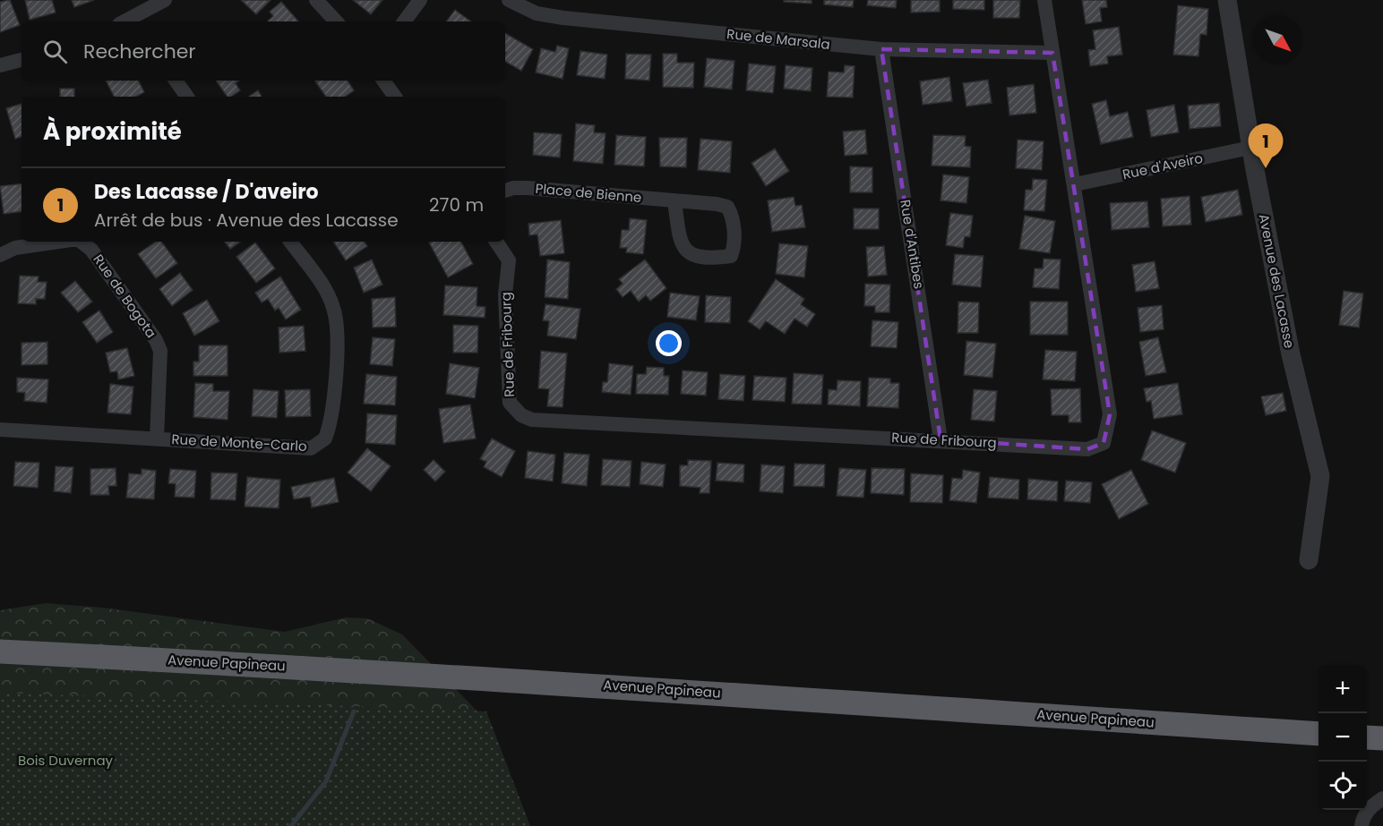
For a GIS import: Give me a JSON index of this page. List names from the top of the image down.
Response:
{
  "streets": {
    "highway": ["Avenue Papineau"],
    "street": [
      "Rue de Marsala",
      "Rue d'Aveiro",
      "Place de Bienne",
      "Rue d'Antibes",
      "Avenue des Lacasse",
      "Rue de Bogota",
      "Rue de Fribourg",
      "Rue de Monte-Carlo"
    ]
  },
  "crossings": [
    ["Rue de Marsala", "Rue d'Antibes"],
    ["Rue de Marsala", "Rue de Fribourg"],
    ["Rue d'Aveiro", "Avenue des Lacasse"],
    ["Rue d'Aveiro", "Rue de Fribourg"],
    ["Rue d'Antibes", "Rue de Fribourg"],
    ["Rue de Bogota", "Rue de Monte-Carlo"]
  ],
  "parks": ["Bois Duvernay"],
  "north": "bottom right",
  "page": {
    "search": "Rechercher",
    "heading": "À proximité",
    "pins": "1",
    "list": [
      {
        "mark": "1",
        "name": "Des Lacasse / D'aveiro",
        "note": "Arrêt de bus · Avenue des Lacasse",
        "value": "270 m"
      }
    ],
    "map_buttons": ["+", "−"]
  }
}
